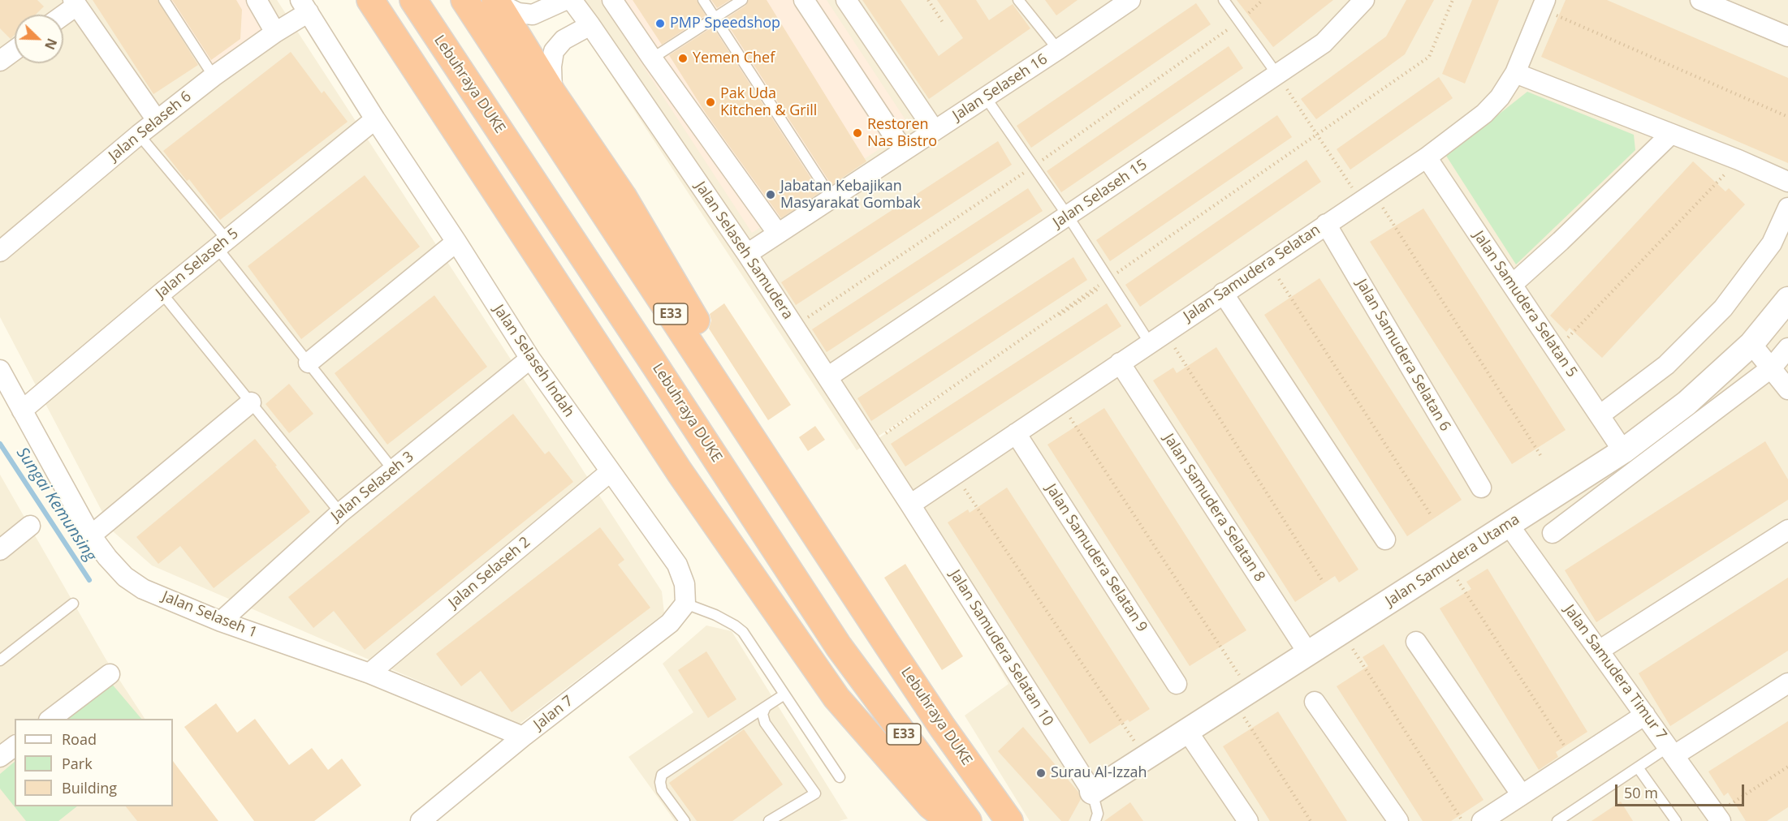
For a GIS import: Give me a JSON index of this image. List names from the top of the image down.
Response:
{
  "streets": {
    "highway": ["Lebuhraya DUKE", "E33"],
    "street": [
      "Jalan Selaseh 16",
      "Jalan Selaseh 6",
      "Jalan Selaseh 15",
      "Jalan Selaseh Samudera",
      "Jalan Selaseh 5",
      "Jalan Samudera Selatan",
      "Jalan Samudera Selatan 5",
      "Jalan Samudera Selatan 6",
      "Jalan Selaseh Indah",
      "Jalan Selaseh 3",
      "Jalan Samudera Selatan 8",
      "Jalan Samudera Selatan 9",
      "Jalan Samudera Utama",
      "Jalan Selaseh 2",
      "Jalan Selaseh 1",
      "Jalan Samudera Selatan 10",
      "Jalan Samudera Timur 7",
      "Jalan 7"
    ]
  },
  "crossings": [
    ["Jalan Selaseh 16", "Jalan Selaseh Samudera"],
    ["Jalan Selaseh 6", "Jalan Selaseh Indah"],
    ["Jalan Selaseh 15", "Jalan Selaseh Samudera"],
    ["Jalan Selaseh Samudera", "Jalan Samudera Selatan"],
    ["Jalan Selaseh Samudera", "Jalan Samudera Selatan 10"],
    ["Jalan Selaseh 5", "Jalan Selaseh Indah"],
    ["Jalan Selaseh 5", "Jalan Selaseh 1"],
    ["Jalan Samudera Selatan", "Jalan Samudera Selatan 5"],
    ["Jalan Samudera Selatan", "Jalan Samudera Selatan 6"],
    ["Jalan Samudera Selatan", "Jalan Samudera Selatan 8"],
    ["Jalan Samudera Selatan", "Jalan Samudera Selatan 9"],
    ["Jalan Samudera Selatan", "Jalan Samudera Selatan 10"],
    ["Jalan Samudera Selatan 5", "Jalan Samudera Utama"],
    ["Jalan Selaseh Indah", "Jalan Selaseh 3"],
    ["Jalan Selaseh Indah", "Jalan Selaseh 2"],
    ["Jalan Selaseh Indah", "Jalan 7"],
    ["Jalan Selaseh 3", "Jalan Selaseh 1"],
    ["Jalan Samudera Selatan 8", "Jalan Samudera Utama"],
    ["Jalan Samudera Utama", "Jalan Samudera Selatan 10"],
    ["Jalan Samudera Utama", "Jalan Samudera Timur 7"],
    ["Jalan Selaseh 2", "Jalan Selaseh 1"],
    ["Jalan Selaseh 1", "Jalan 7"]
  ],
  "water": ["Sungai Kemunsing"],
  "places": [
    "PMP Speedshop",
    "Yemen Chef",
    "Pak Uda Kitchen & Grill",
    "Restoren Nas Bistro",
    "Jabatan Kebajikan Masyarakat Gombak",
    "Surau Al-Izzah"
  ],
  "legend": ["Road", "Park", "Building"],
  "scale_bar": "50 m",
  "north": "bottom right"
}
